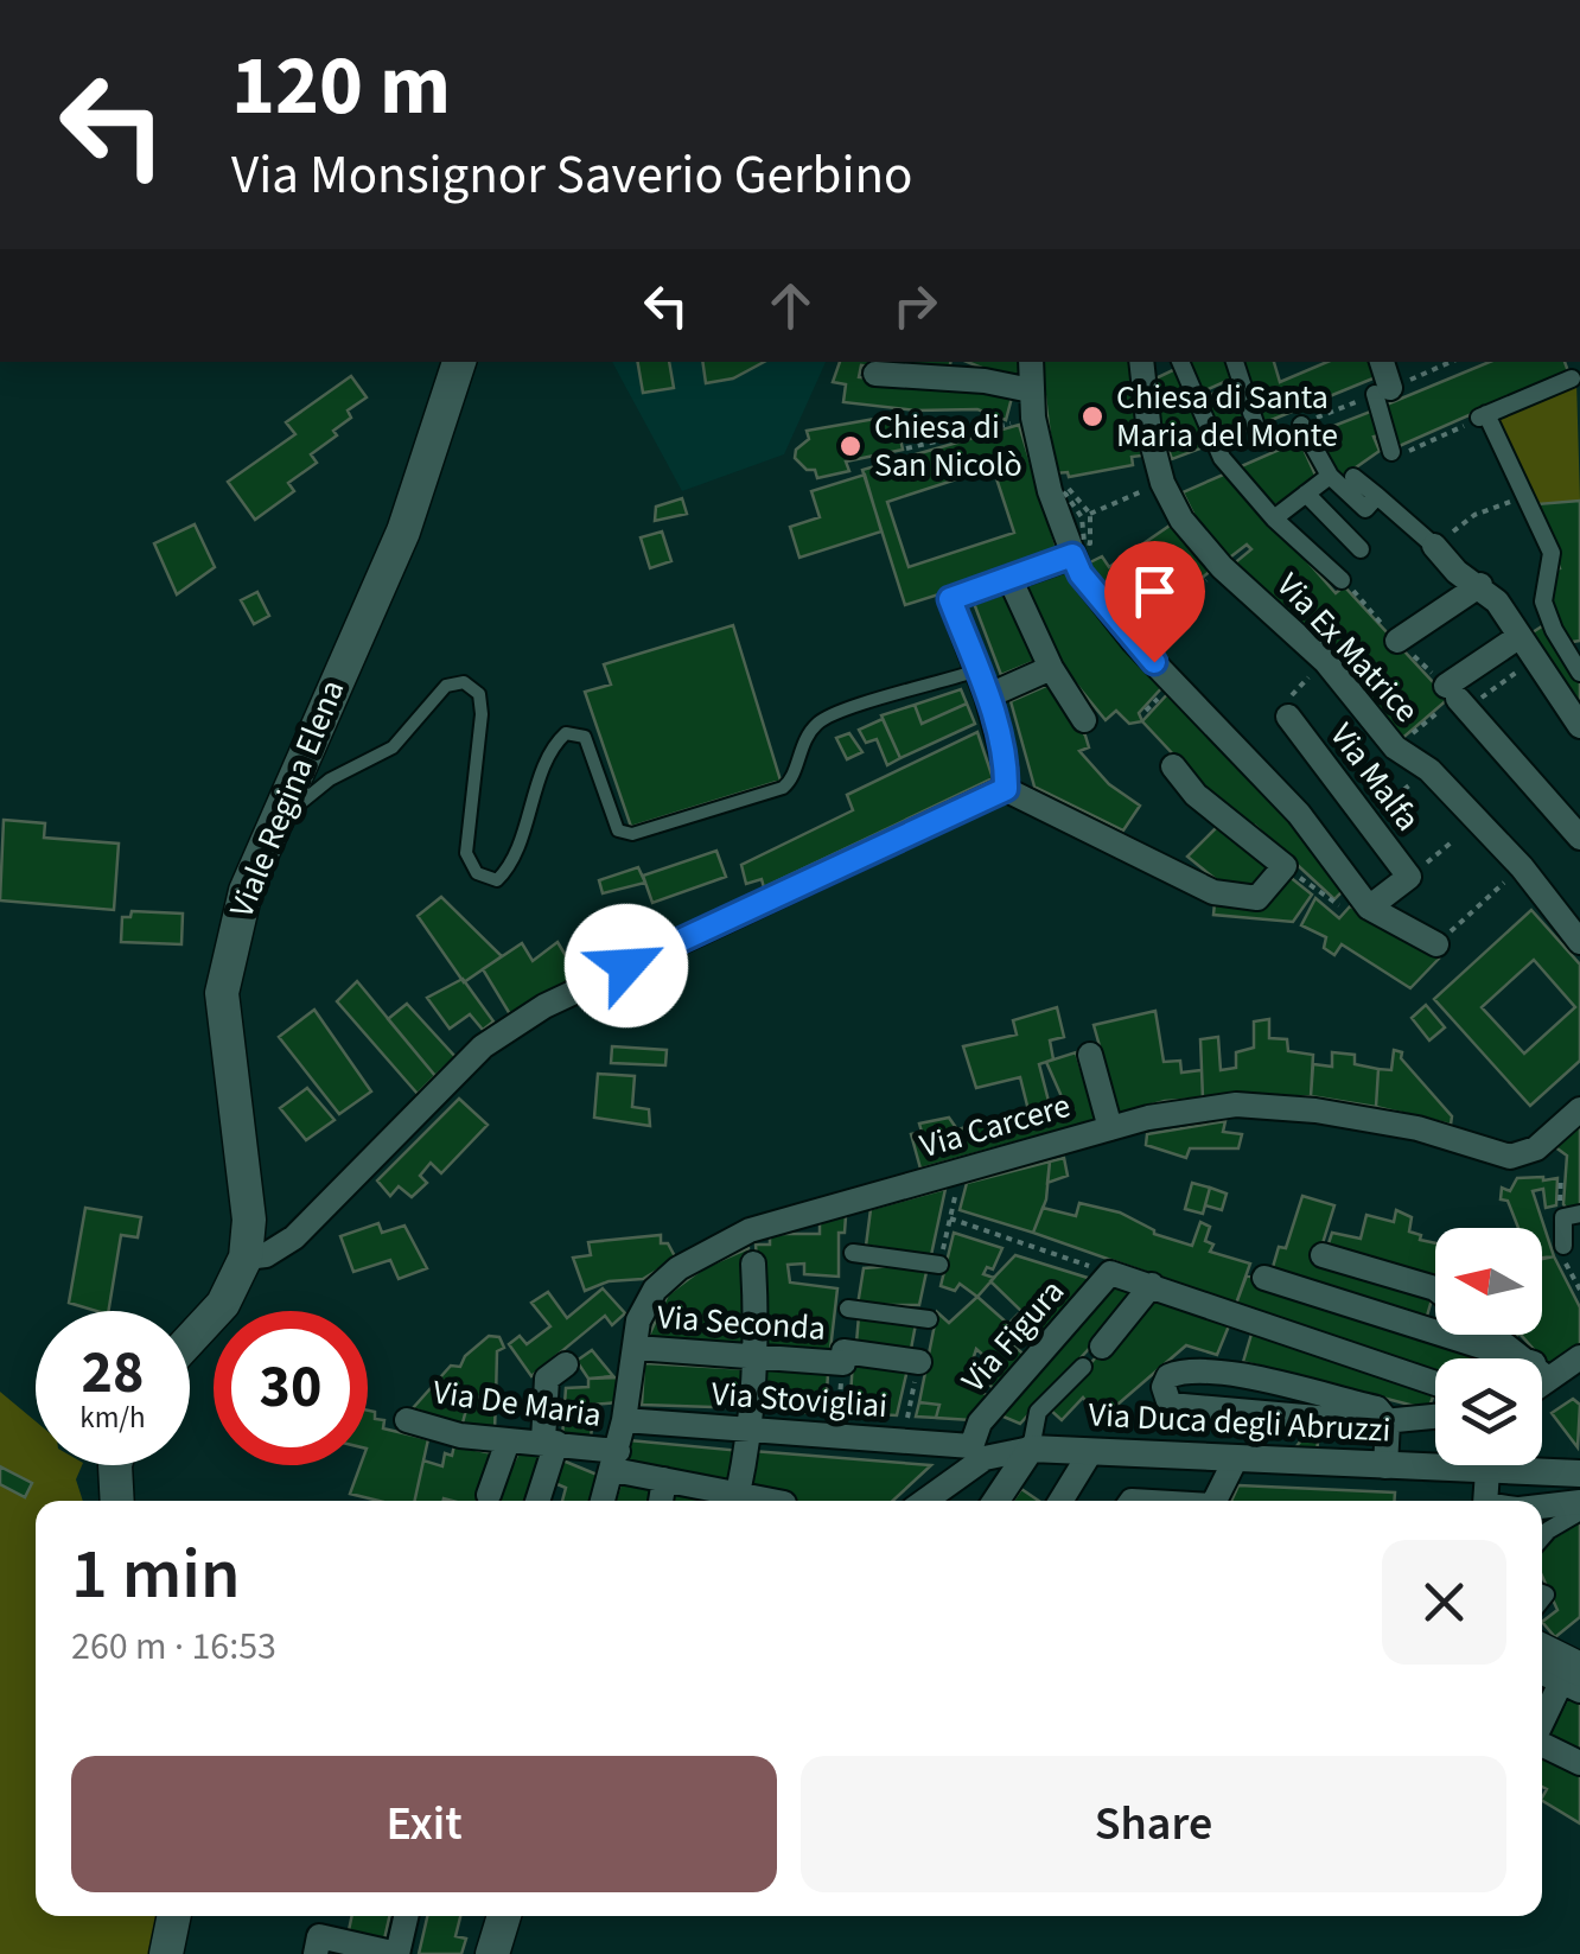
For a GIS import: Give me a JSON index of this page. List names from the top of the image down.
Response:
{
  "streets": {
    "main road": ["Viale Regina Elena"],
    "street": [
      "Via Ex Matrice",
      "Via Malfa",
      "Via Carcere",
      "Via Seconda",
      "Via Figura",
      "Via Stovigliai",
      "Via De Maria",
      "Via Duca degli Abruzzi"
    ]
  },
  "crossings": [
    ["Via Carcere", "Via Seconda"],
    ["Via Carcere", "Via Stovigliai"],
    ["Via Carcere", "Via De Maria"],
    ["Via Figura", "Via Stovigliai"],
    ["Via Figura", "Via Duca degli Abruzzi"],
    ["Via Stovigliai", "Via Duca degli Abruzzi"]
  ],
  "places": ["Chiesa di Santa Maria del Monte", "Chiesa di San Nicolò"],
  "north": "left",
  "page": {
    "turn": ["120 m", "Via Monsignor Saverio Gerbino"],
    "speed": "28 km/h",
    "limit": "30",
    "heading": ["1 min", "260 m · 16:53"],
    "buttons": ["Exit", "Share"]
  }
}
